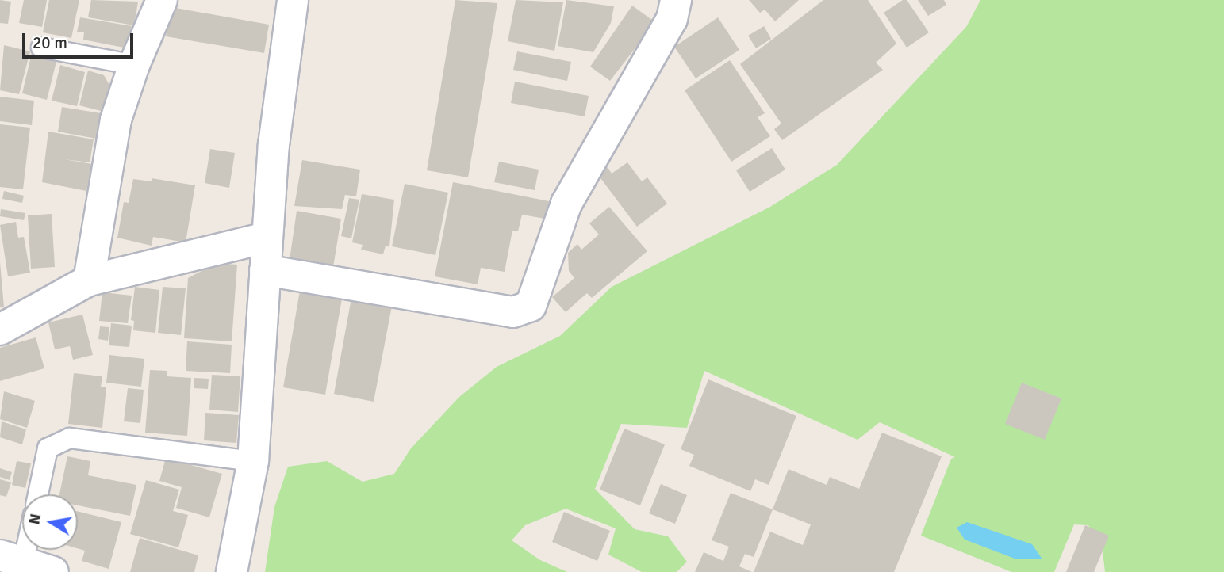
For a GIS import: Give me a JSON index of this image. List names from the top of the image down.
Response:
{
  "scale_bar": "20 m",
  "north": "left"
}
